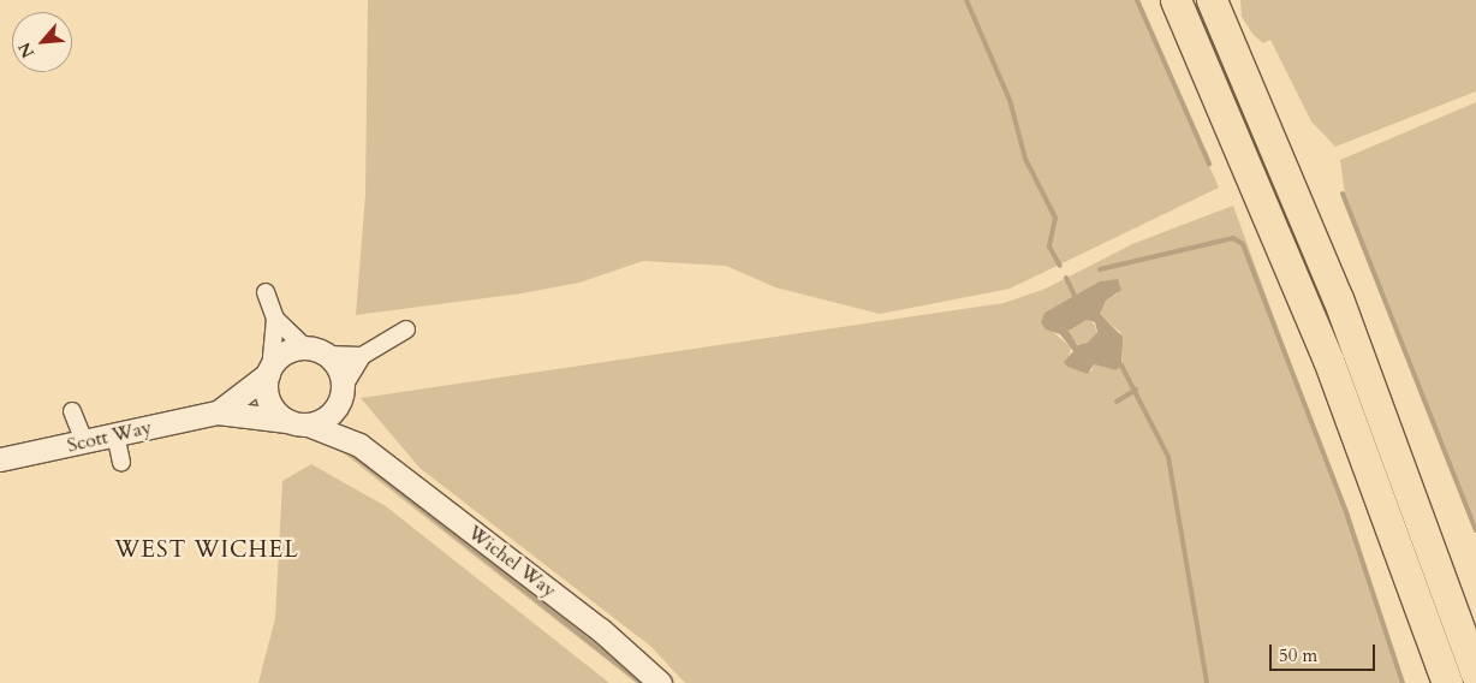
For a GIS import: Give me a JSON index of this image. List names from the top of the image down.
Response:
{
  "streets": {
    "street": ["Scott Way", "Wichel Way"]
  },
  "crossings": [
    ["Scott Way", "Wichel Way"]
  ],
  "districts": ["WEST WICHEL"],
  "scale_bar": "50 m",
  "north": "bottom left"
}
